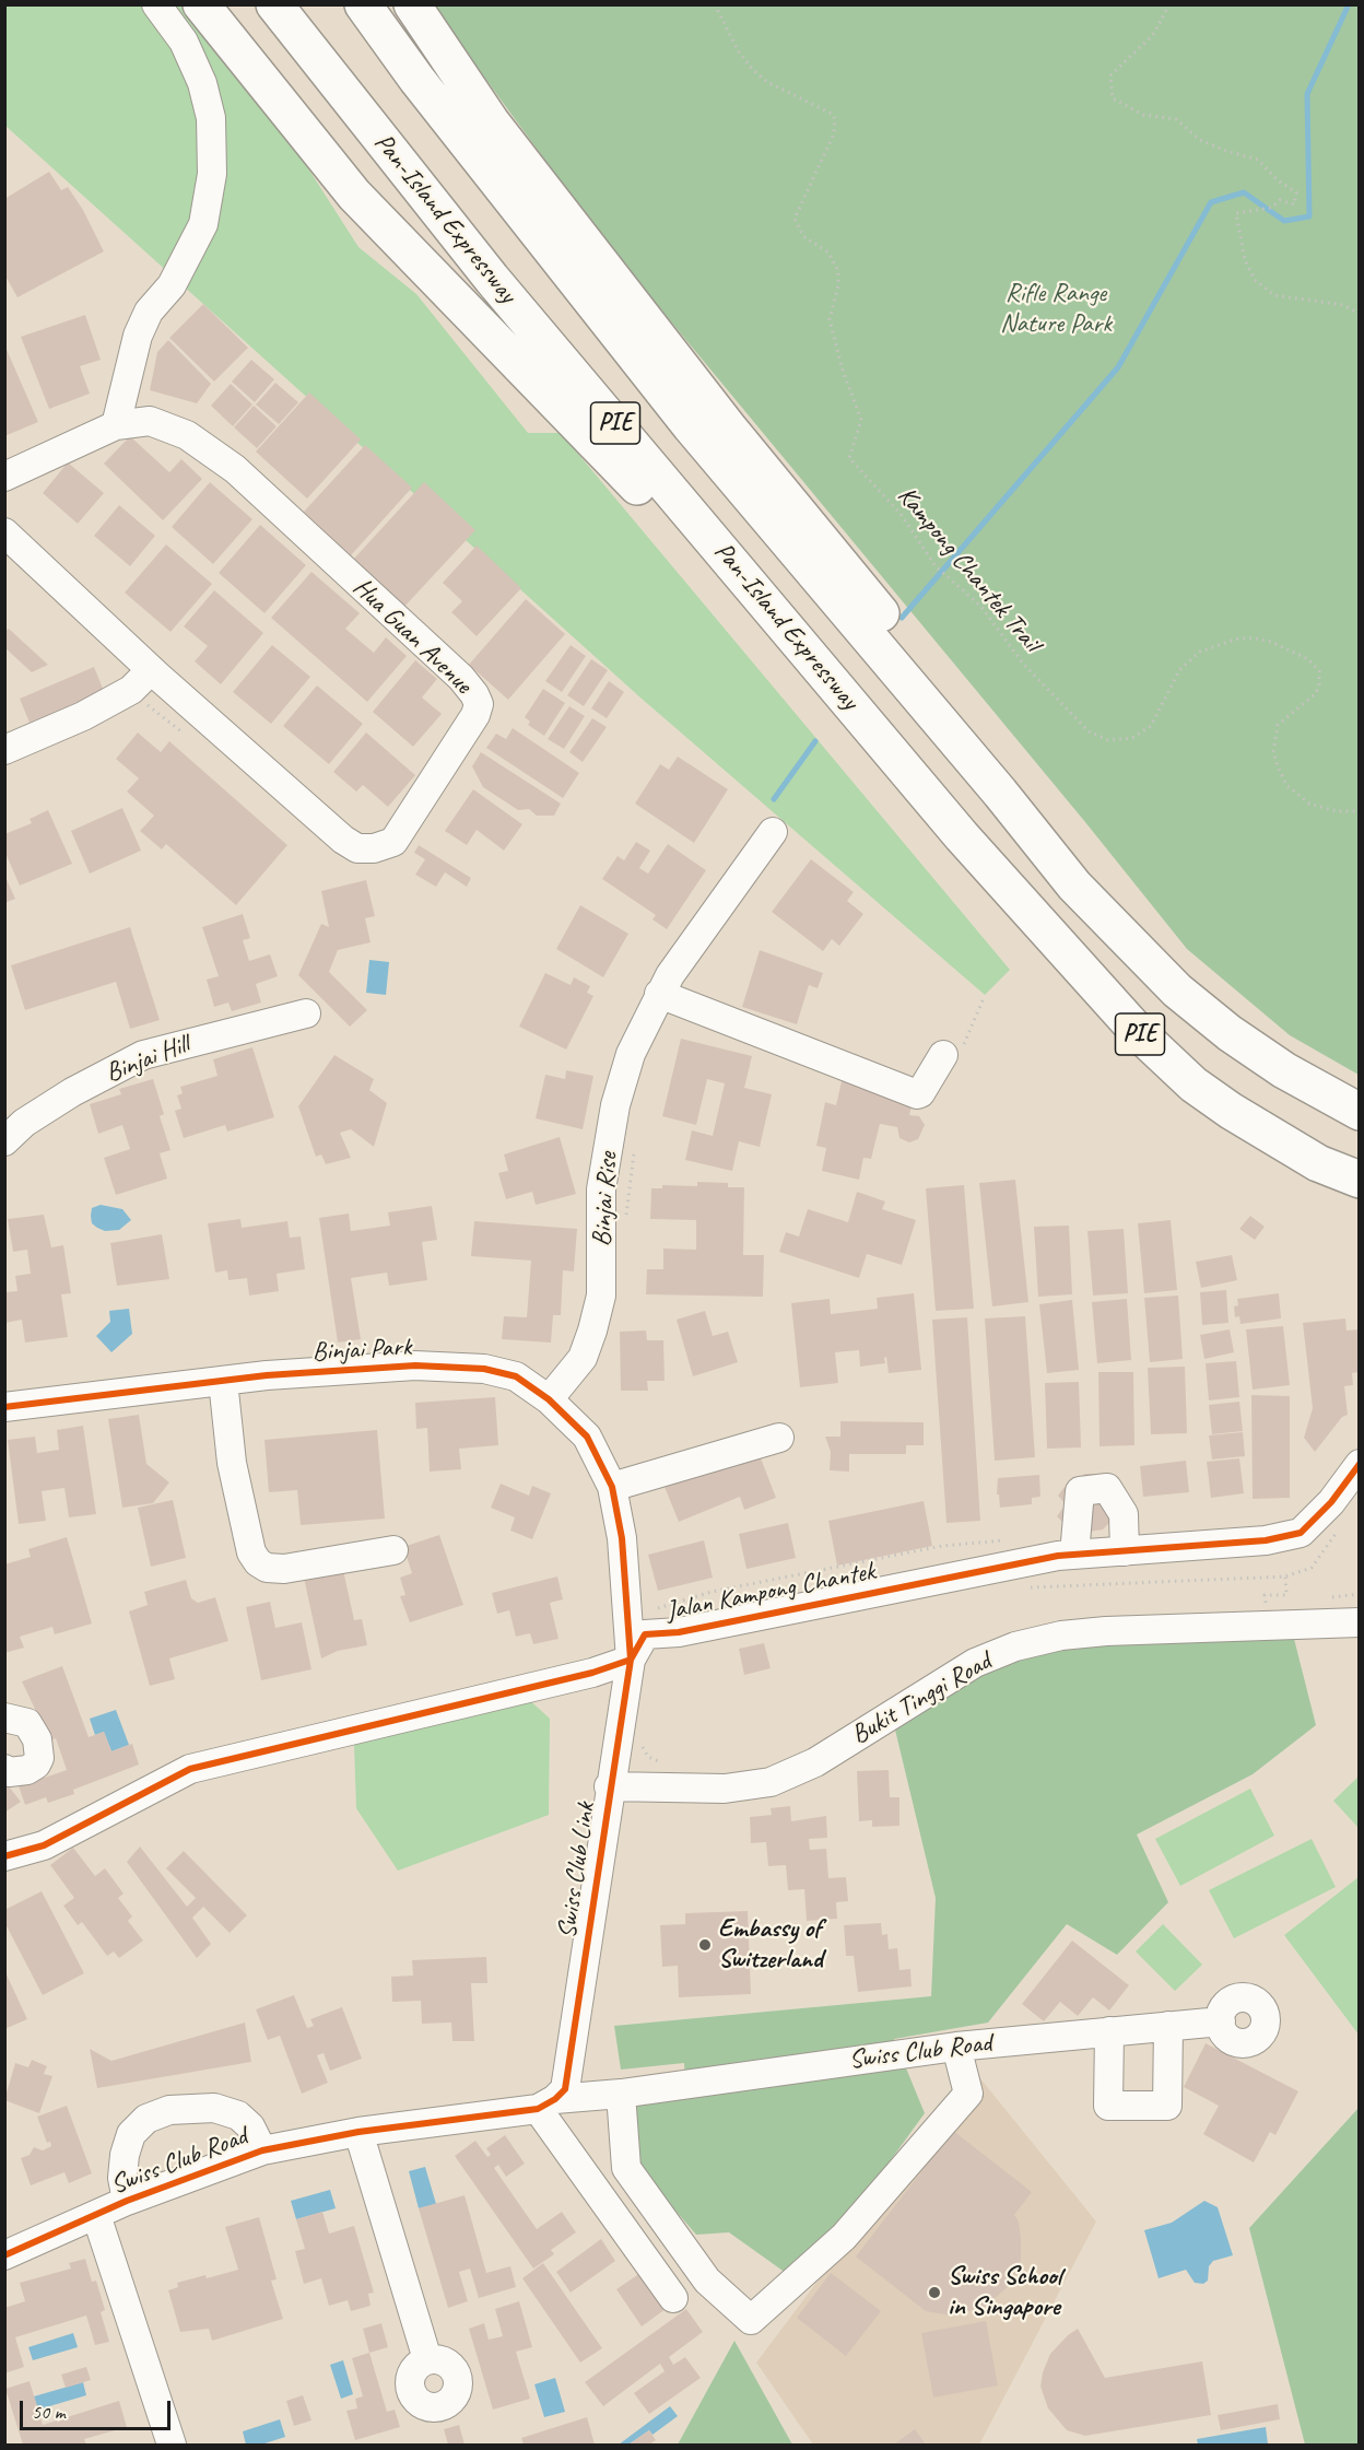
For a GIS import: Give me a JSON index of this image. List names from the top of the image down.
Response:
{
  "streets": {
    "highway": ["Pan-Island Expressway", "PIE"],
    "street": [
      "Hua Guan Avenue",
      "Binjai Hill",
      "Binjai Rise",
      "Binjai Park",
      "Jalan Kampong Chantek",
      "Bukit Tinggi Road",
      "Swiss Club Link",
      "Swiss Club Road"
    ],
    "path": ["Kampong Chantek Trail"]
  },
  "crossings": [
    ["Binjai Rise", "Binjai Park"],
    ["Binjai Park", "Jalan Kampong Chantek"],
    ["Binjai Park", "Swiss Club Link"],
    ["Jalan Kampong Chantek", "Swiss Club Link"],
    ["Bukit Tinggi Road", "Swiss Club Link"],
    ["Swiss Club Link", "Swiss Club Road"]
  ],
  "parks": ["Rifle Range Nature Park"],
  "places": ["Embassy of Switzerland", "Swiss School in Singapore"],
  "scale_bar": "50 m"
}
